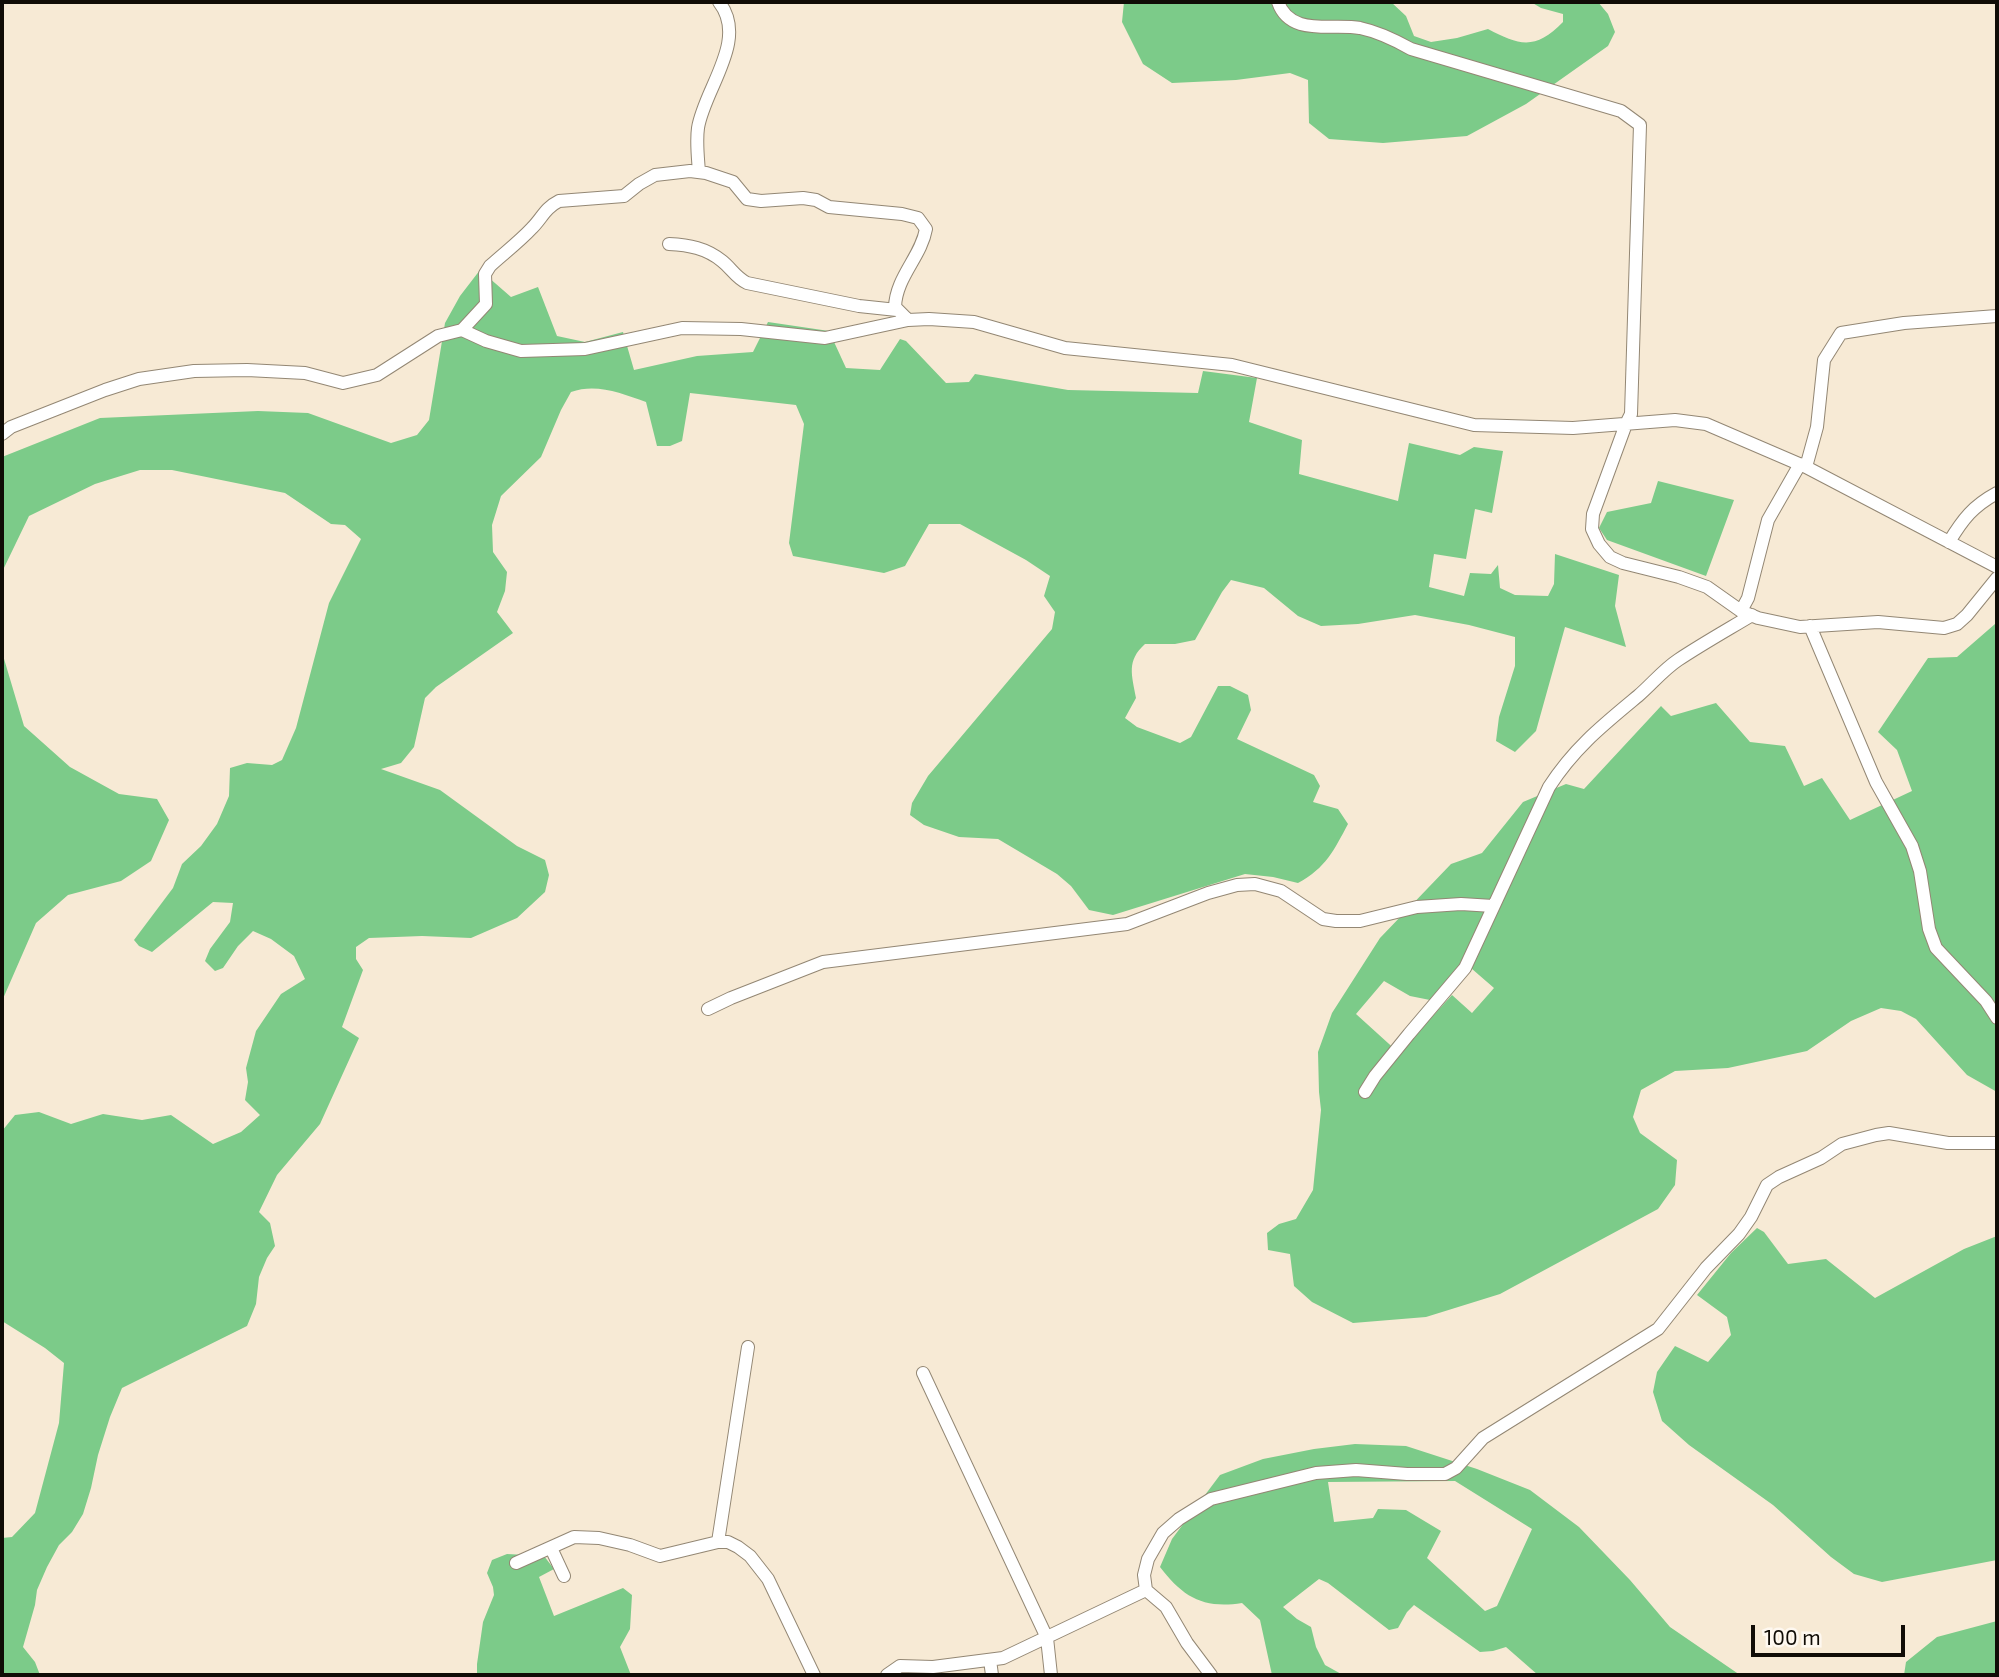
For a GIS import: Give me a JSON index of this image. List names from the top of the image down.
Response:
{
  "scale_bar": "100 m"
}
